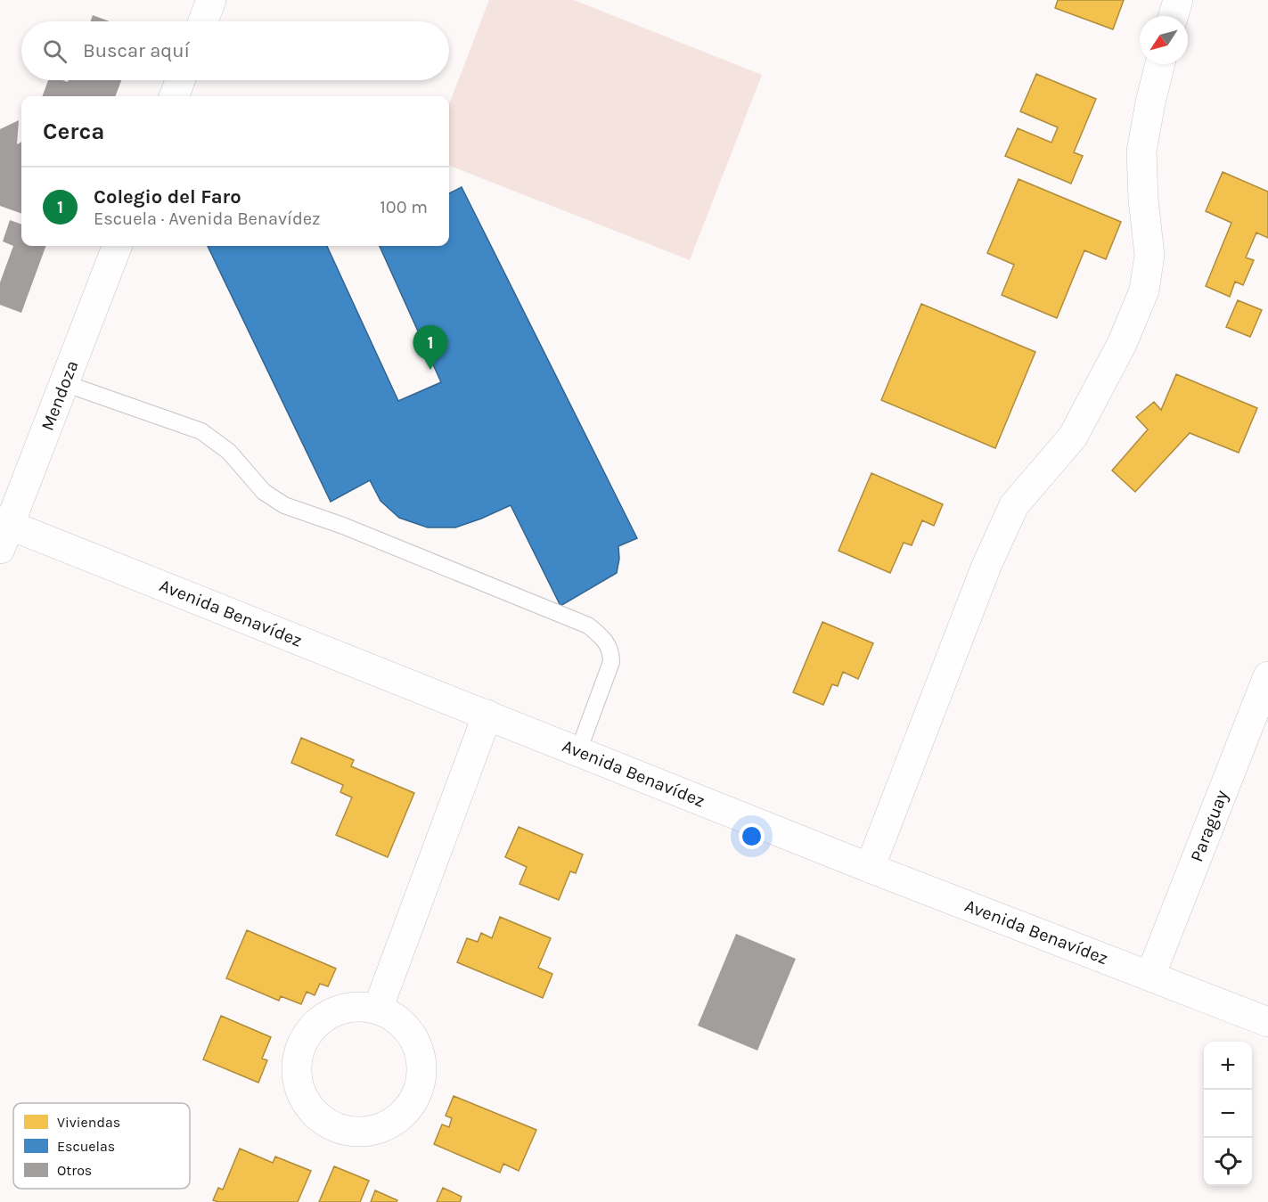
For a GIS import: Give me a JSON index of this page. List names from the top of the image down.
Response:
{
  "streets": {
    "street": ["Mendoza", "Avenida Benavídez", "Paraguay"]
  },
  "crossings": [
    ["Mendoza", "Avenida Benavídez"],
    ["Avenida Benavídez", "Paraguay"]
  ],
  "legend": ["Viviendas", "Escuelas", "Otros"],
  "north": "bottom left",
  "page": {
    "search": "Buscar aquí",
    "heading": "Cerca",
    "list": [
      {
        "mark": "1",
        "name": "Colegio del Faro",
        "note": "Escuela · Avenida Benavídez",
        "value": "100 m"
      }
    ],
    "pins": "1",
    "map_buttons": ["+", "−"]
  }
}
